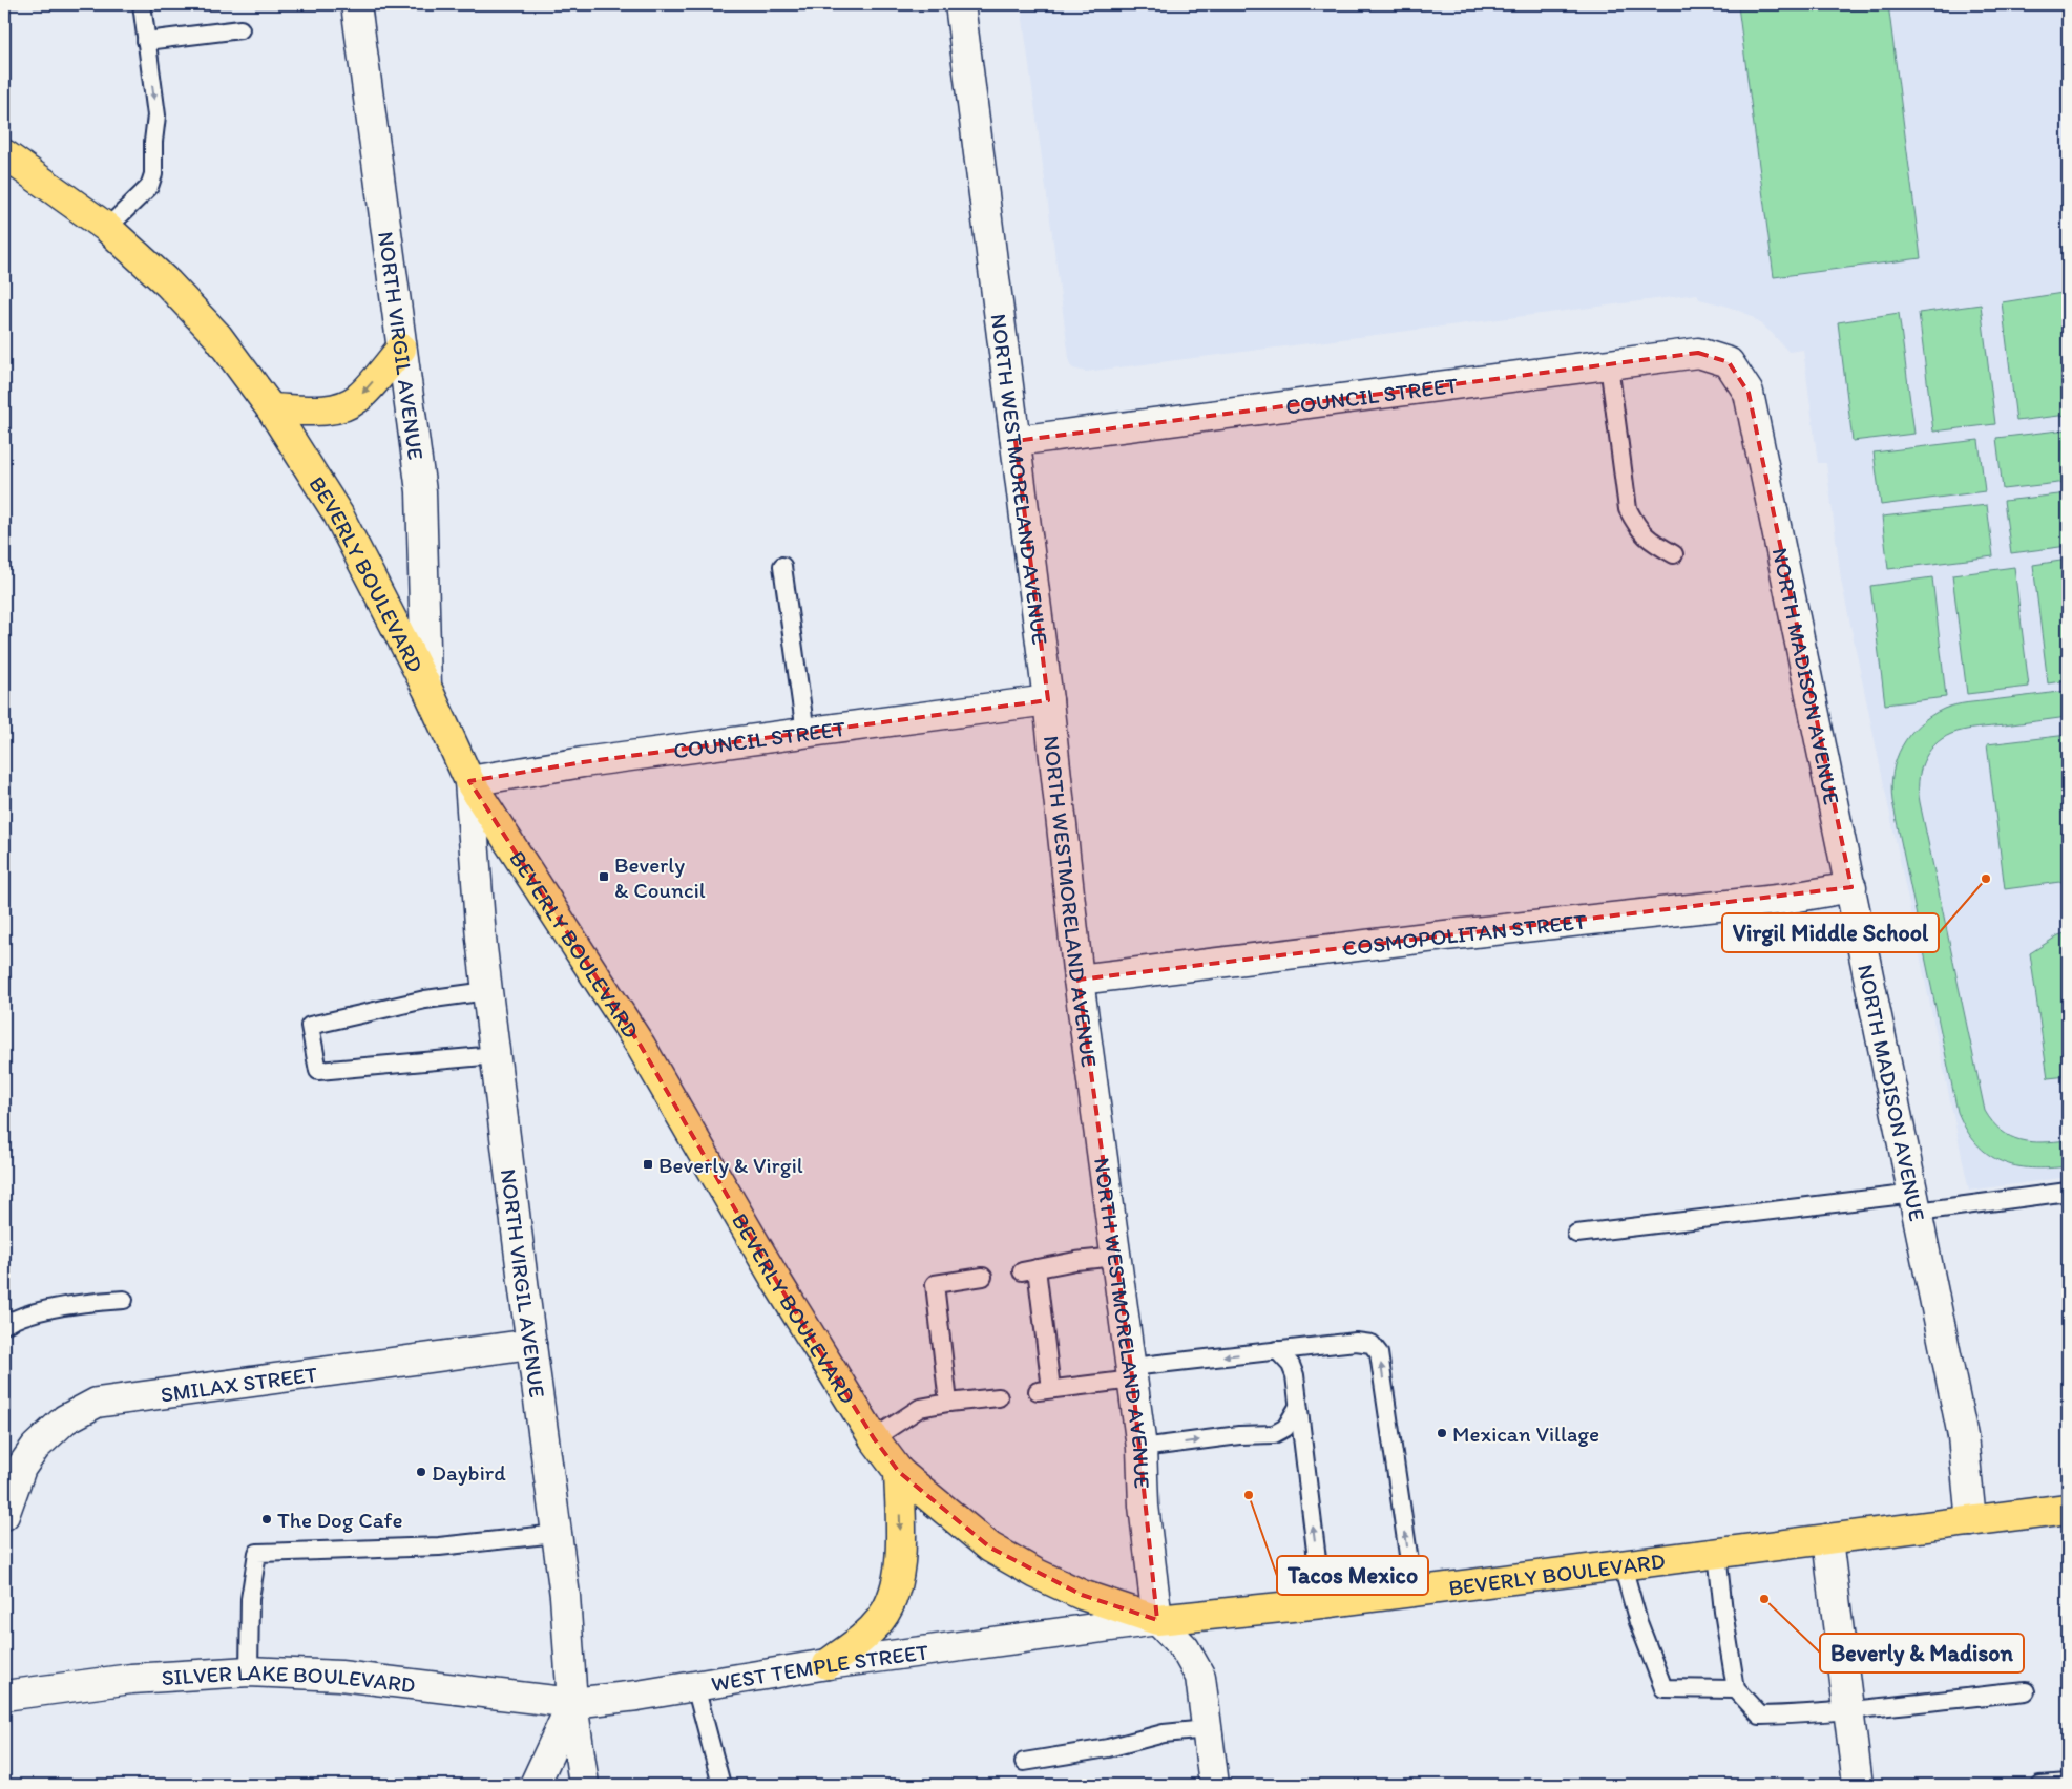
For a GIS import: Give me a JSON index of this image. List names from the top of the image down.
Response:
{
  "streets": {
    "main road": ["BEVERLY BOULEVARD"],
    "street": [
      "NORTH VIRGIL AVENUE",
      "COUNCIL STREET",
      "NORTH WESTMORELAND AVENUE",
      "NORTH MADISON AVENUE",
      "COSMOPOLITAN STREET",
      "SMILAX STREET",
      "WEST TEMPLE STREET",
      "SILVER LAKE BOULEVARD"
    ]
  },
  "crossings": [
    ["NORTH VIRGIL AVENUE", "COUNCIL STREET"],
    ["NORTH VIRGIL AVENUE", "BEVERLY BOULEVARD"],
    ["NORTH VIRGIL AVENUE", "SMILAX STREET"],
    ["NORTH VIRGIL AVENUE", "WEST TEMPLE STREET"],
    ["NORTH VIRGIL AVENUE", "SILVER LAKE BOULEVARD"],
    ["COUNCIL STREET", "NORTH WESTMORELAND AVENUE"],
    ["COUNCIL STREET", "BEVERLY BOULEVARD"],
    ["COUNCIL STREET", "NORTH MADISON AVENUE"],
    ["NORTH WESTMORELAND AVENUE", "BEVERLY BOULEVARD"],
    ["NORTH WESTMORELAND AVENUE", "COSMOPOLITAN STREET"],
    ["NORTH WESTMORELAND AVENUE", "WEST TEMPLE STREET"],
    ["BEVERLY BOULEVARD", "NORTH MADISON AVENUE"],
    ["BEVERLY BOULEVARD", "WEST TEMPLE STREET"],
    ["NORTH MADISON AVENUE", "COSMOPOLITAN STREET"],
    ["WEST TEMPLE STREET", "SILVER LAKE BOULEVARD"]
  ],
  "places": {
    "transit": ["Beverly & Council", "Beverly & Virgil"],
    "other": [
      "Virgil Middle School",
      "Mexican Village",
      "Daybird",
      "Tacos Mexico",
      "The Dog Cafe",
      "Beverly & Madison"
    ]
  }
}
